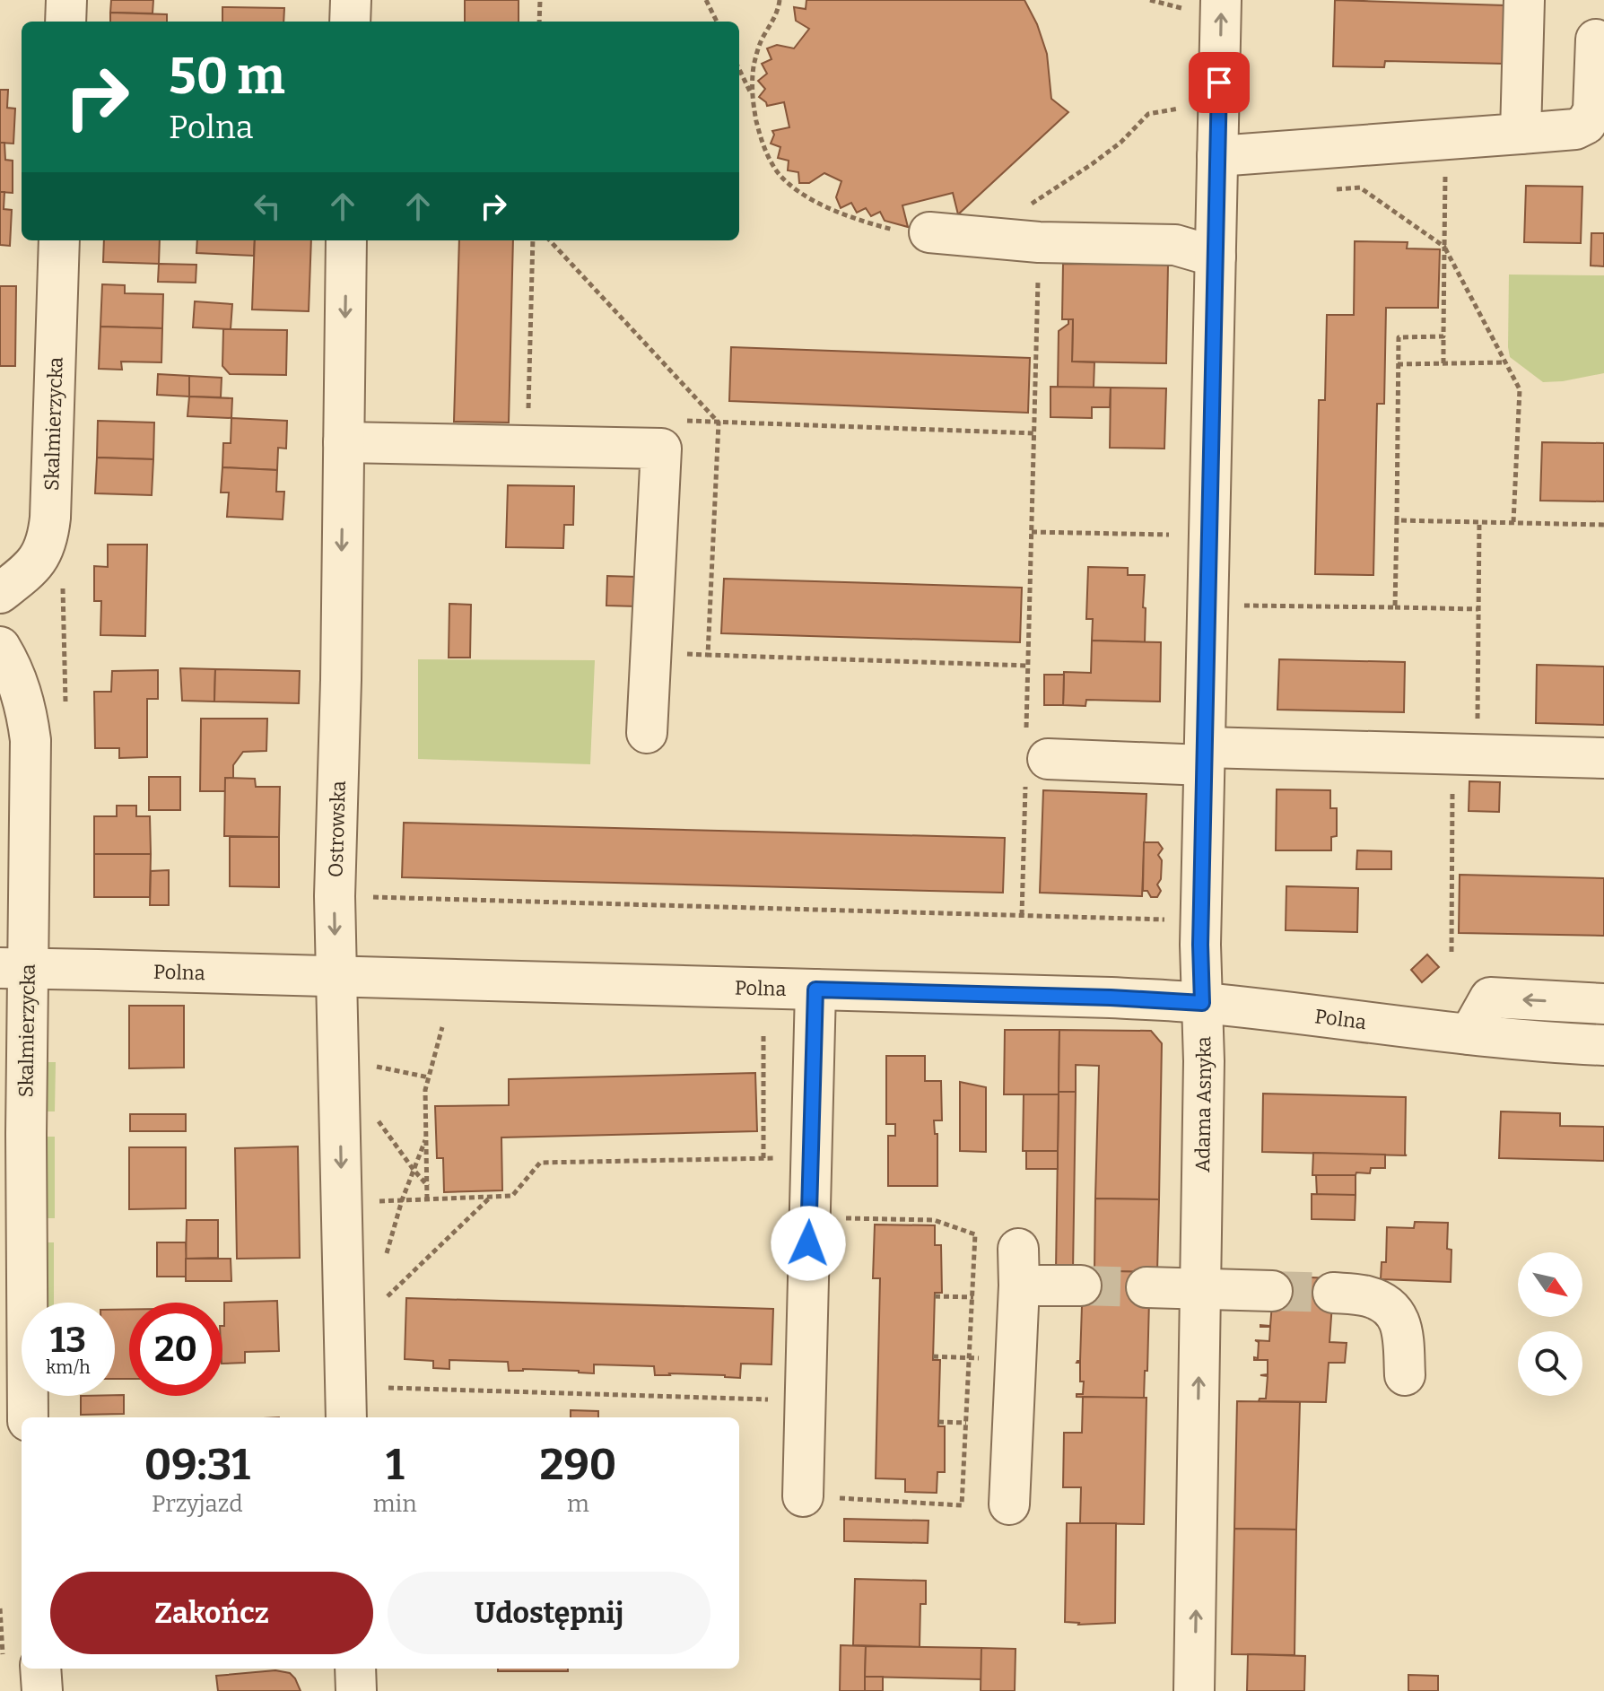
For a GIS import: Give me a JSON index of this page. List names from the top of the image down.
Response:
{
  "streets": {
    "street": [
      "Skalmierzycka",
      "Ostrowska",
      "Polna",
      "Adama Asnyka"
    ]
  },
  "crossings": [
    ["Skalmierzycka", "Polna"],
    ["Ostrowska", "Polna"],
    ["Polna", "Adama Asnyka"]
  ],
  "one_way": ["Ostrowska"],
  "north": "bottom right",
  "page": {
    "turn": ["50 m", "Polna"],
    "speed": "13 km/h",
    "limit": "20",
    "eta": [
      "09:31",
      "Przyjazd",
      "1",
      "min",
      "290",
      "m"
    ],
    "buttons": ["Zakończ", "Udostępnij"]
  }
}
